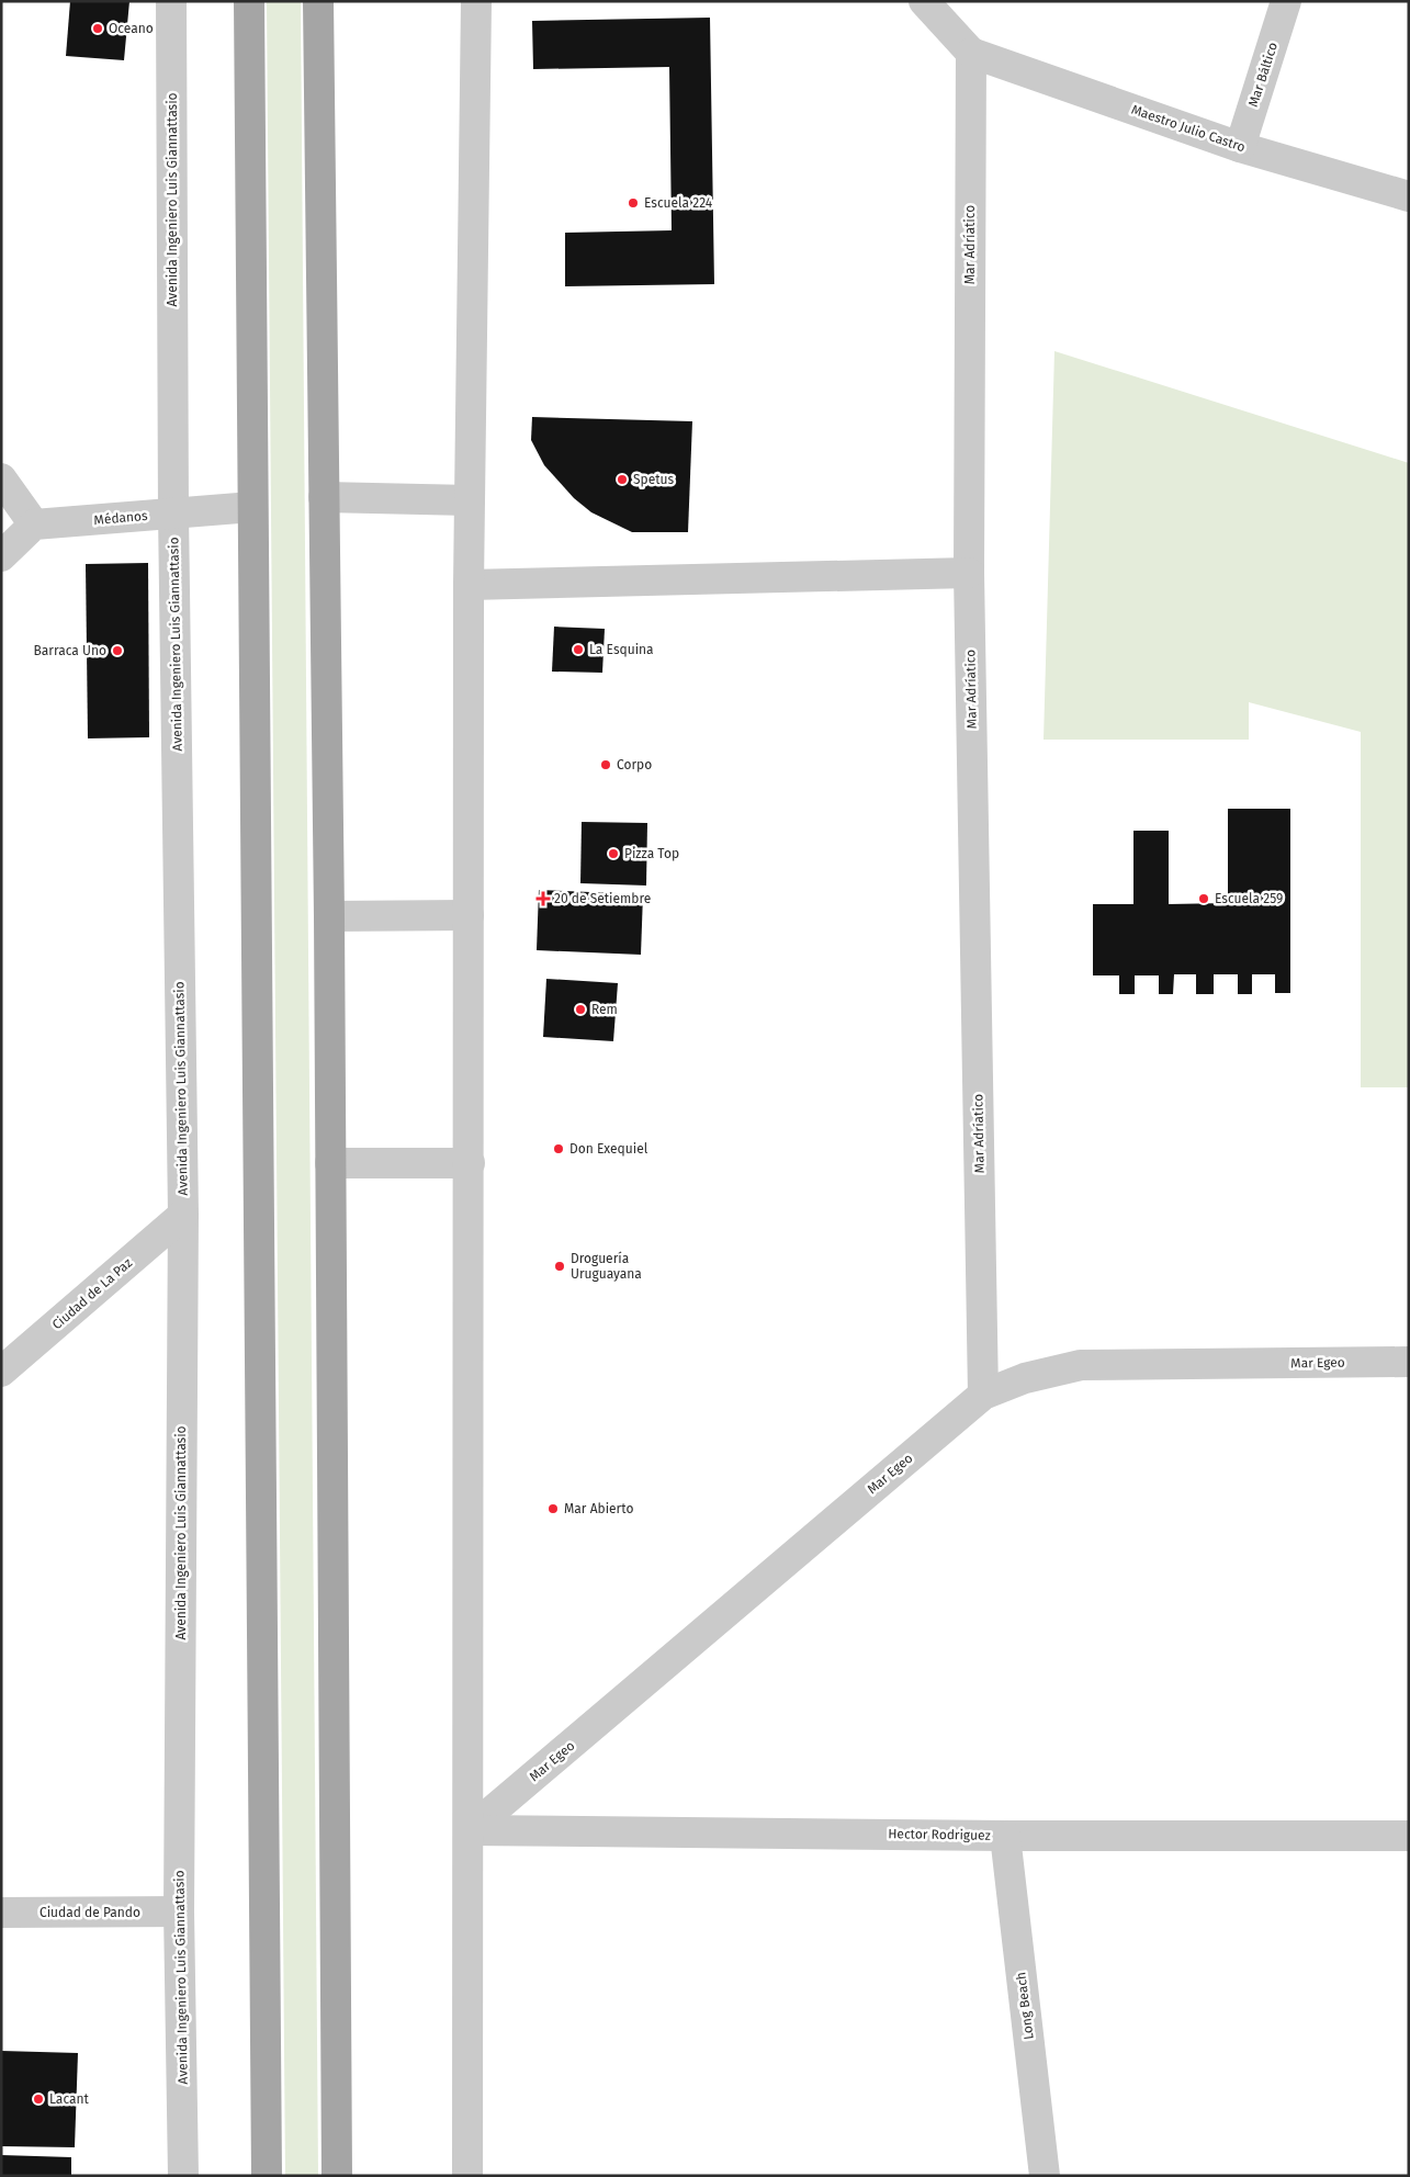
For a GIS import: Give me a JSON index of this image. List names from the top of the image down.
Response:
{
  "streets": {
    "street": [
      "Mar Báltico",
      "Maestro Julio Castro",
      "Avenida Ingeniero Luis Giannattasio",
      "Mar Adríatico",
      "Médanos",
      "Ciudad de La Paz",
      "Mar Egeo",
      "Hector Rodriguez",
      "Ciudad de Pando",
      "Long Beach"
    ]
  },
  "crossings": [
    ["Mar Báltico", "Maestro Julio Castro"],
    ["Maestro Julio Castro", "Mar Adríatico"],
    ["Avenida Ingeniero Luis Giannattasio", "Médanos"],
    ["Avenida Ingeniero Luis Giannattasio", "Ciudad de La Paz"],
    ["Avenida Ingeniero Luis Giannattasio", "Ciudad de Pando"],
    ["Mar Adríatico", "Mar Egeo"],
    ["Mar Egeo", "Hector Rodriguez"],
    ["Hector Rodriguez", "Long Beach"]
  ],
  "places": {
    "other": [
      "Oceano",
      "Escuela 224",
      "Spetus",
      "La Esquina",
      "Barraca Uno",
      "Corpo",
      "Pizza Top",
      "Escuela 259",
      "Rem",
      "Don Exequiel",
      "Droguería Uruguayana",
      "Mar Abierto",
      "Lacant"
    ],
    "health": ["20 de Setiembre"]
  }
}
